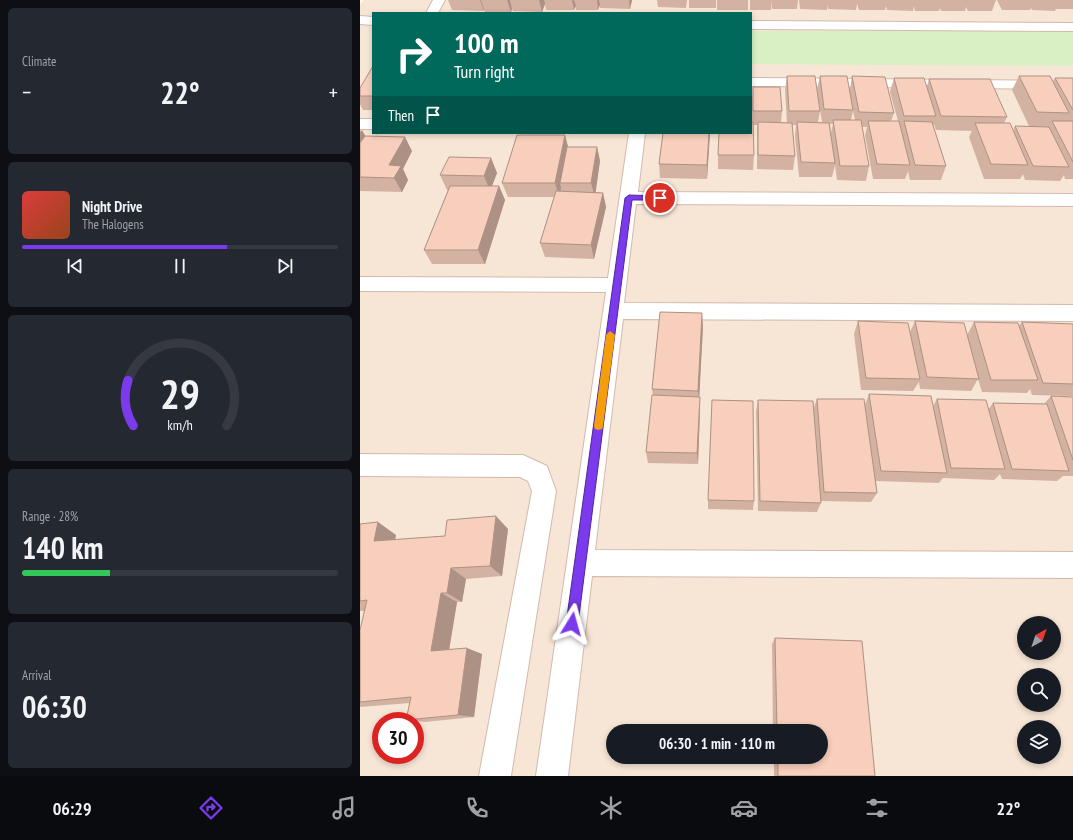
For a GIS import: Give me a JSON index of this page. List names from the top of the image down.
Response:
{
  "north": "top right",
  "page": {
    "tile": [
      "Climate",
      ["Range · 28%", "140 km"],
      ["Arrival", "06:30"]
    ],
    "turn": ["100 m", "Turn right"],
    "heat": ["−", "22°", "+"],
    "then": "Then",
    "song": ["Night Drive", "The Halogens"],
    "limit": "30",
    "trip": "06:30 · 1 min · 110 m",
    "tabs": ["06:29", "22°"],
    "gauge": ["29", "km/h"]
  }
}
